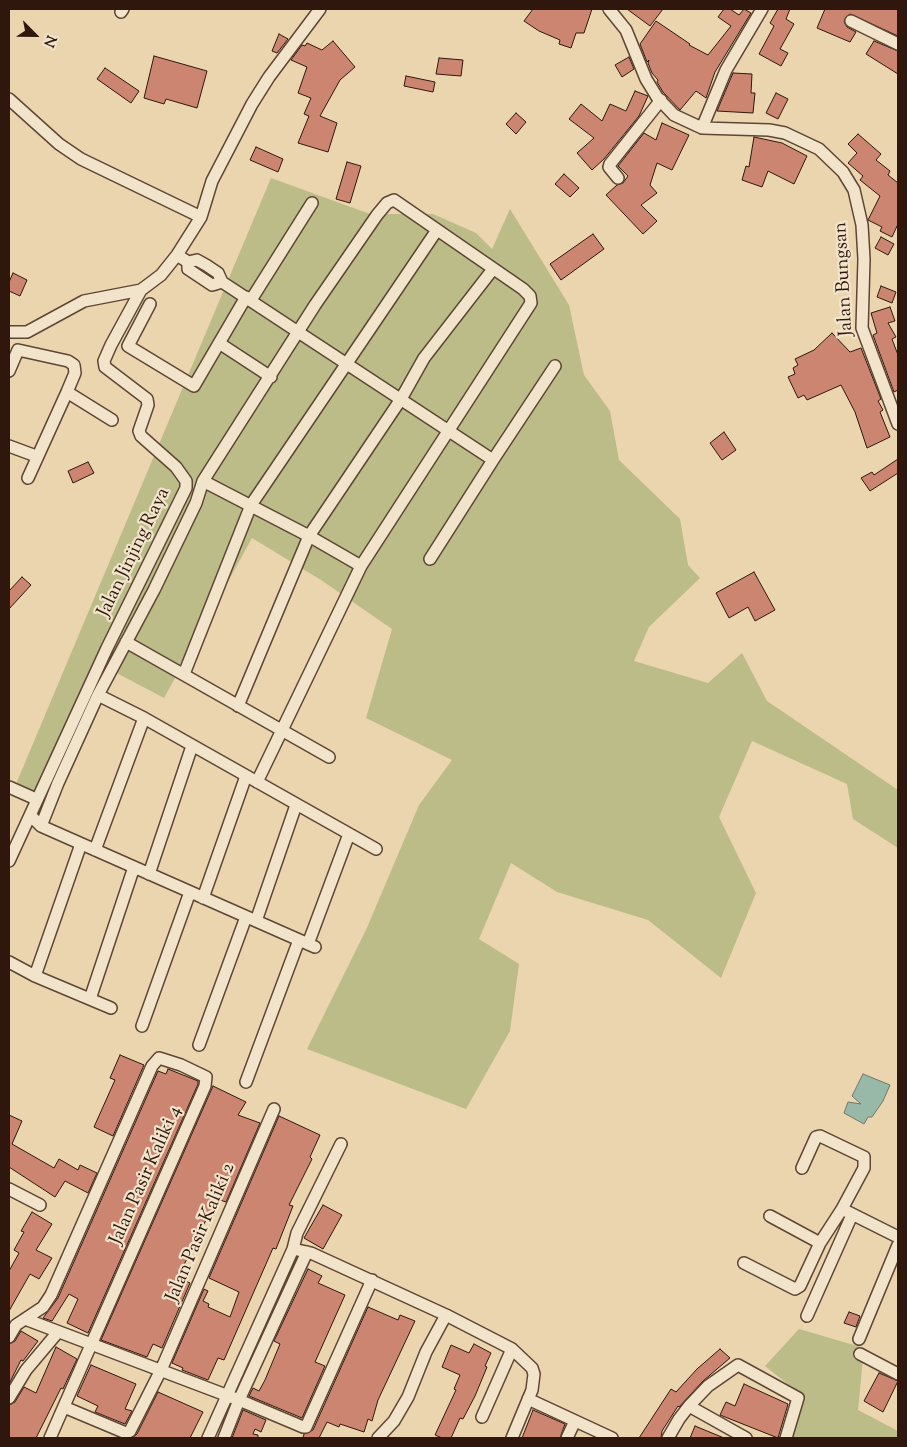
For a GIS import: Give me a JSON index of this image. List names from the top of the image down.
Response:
{
  "streets": {
    "street": [
      "Jalan Bungsan",
      "Jalan Jinjing Raya",
      "Jalan Pasir Kaliki 4",
      "Jalan Pasir Kaliki 2"
    ]
  },
  "crossings": [
    ["Jalan Pasir Kaliki 4", "Jalan Pasir Kaliki 2"]
  ],
  "north": "bottom right"
}
